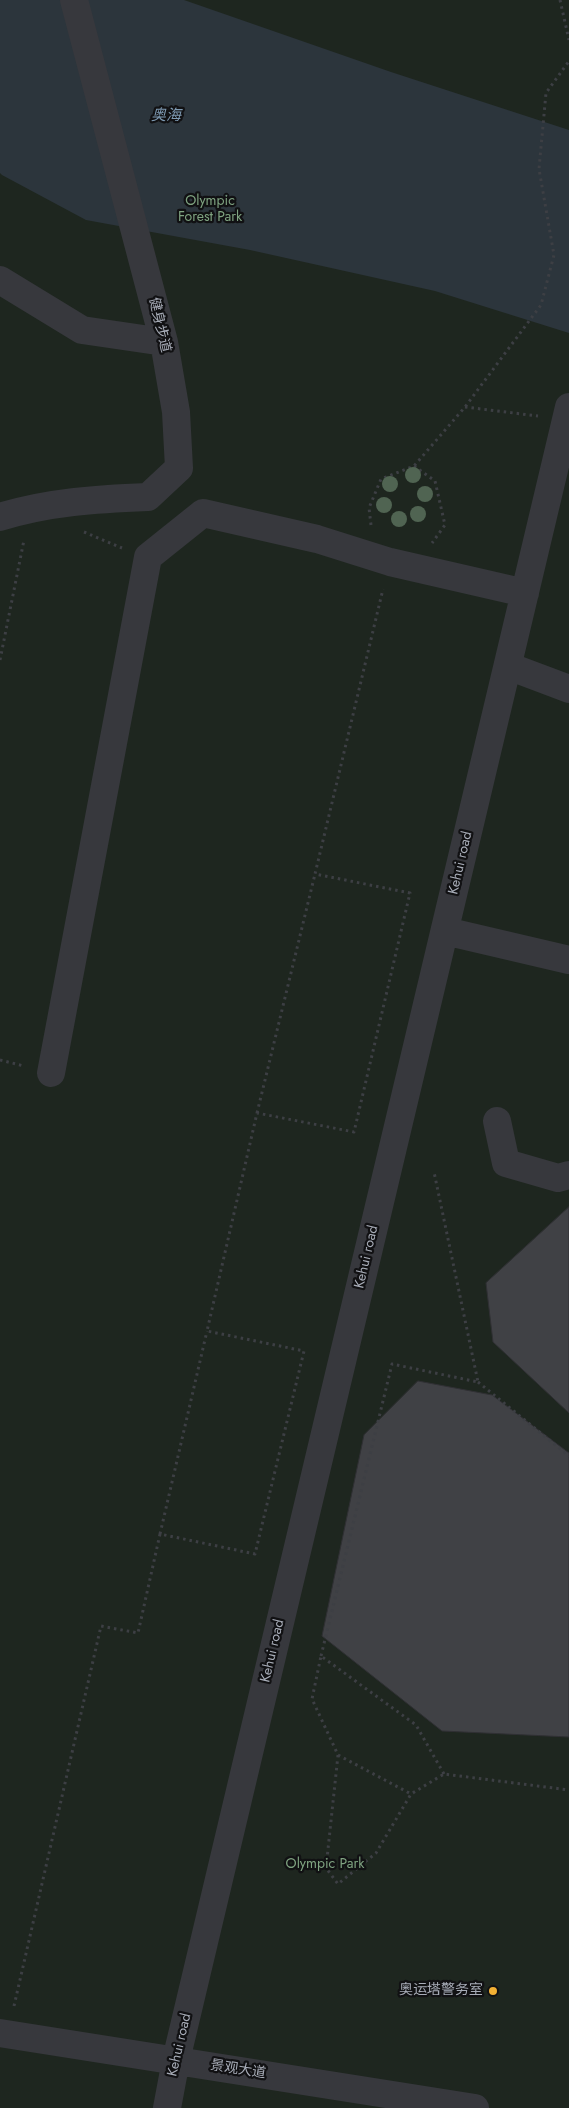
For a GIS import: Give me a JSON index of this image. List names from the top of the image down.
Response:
{
  "streets": {
    "street": ["健身步道", "Kehui road", "景观大道"]
  },
  "crossings": [
    ["Kehui road", "景观大道"]
  ],
  "water": ["奥海"],
  "parks": ["Olympic Forest Park", "Olympic Park"],
  "places": ["奥运塔警务室"]
}
